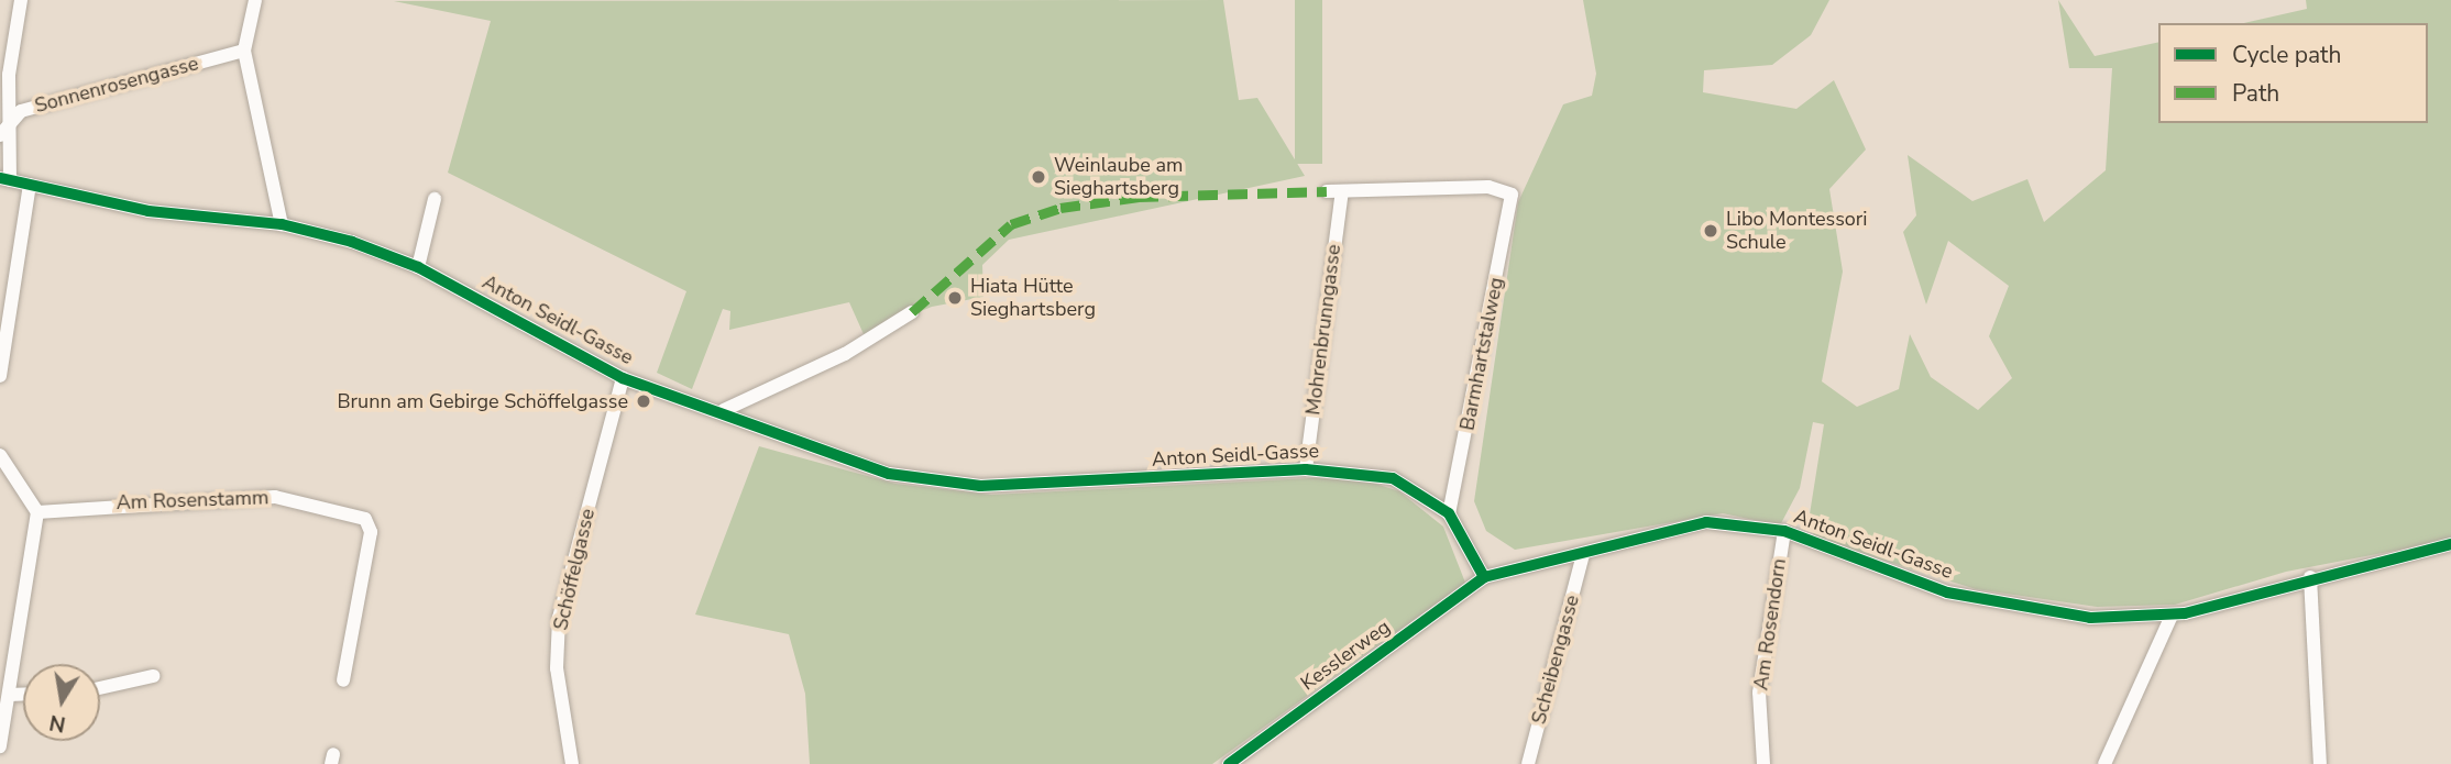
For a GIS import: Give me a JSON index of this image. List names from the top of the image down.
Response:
{
  "streets": {
    "street": [
      "Sonnenrosengasse",
      "Anton Seidl-Gasse",
      "Mohrenbrunngasse",
      "Barmhartstalweg",
      "Am Rosenstamm",
      "Schöffelgasse",
      "Am Rosendorn",
      "Kesslerweg",
      "Scheibengasse"
    ]
  },
  "crossings": [
    ["Anton Seidl-Gasse", "Mohrenbrunngasse"],
    ["Anton Seidl-Gasse", "Barmhartstalweg"],
    ["Anton Seidl-Gasse", "Schöffelgasse"],
    ["Anton Seidl-Gasse", "Am Rosendorn"],
    ["Anton Seidl-Gasse", "Kesslerweg"],
    ["Anton Seidl-Gasse", "Scheibengasse"],
    ["Mohrenbrunngasse", "Barmhartstalweg"]
  ],
  "places": [
    "Weinlaube am Sieghartsberg",
    "Libo Montessori Schule",
    "Hiata Hütte Sieghartsberg",
    "Brunn am Gebirge Schöffelgasse"
  ],
  "legend": ["Cycle path", "Path"],
  "north": "bottom"
}
